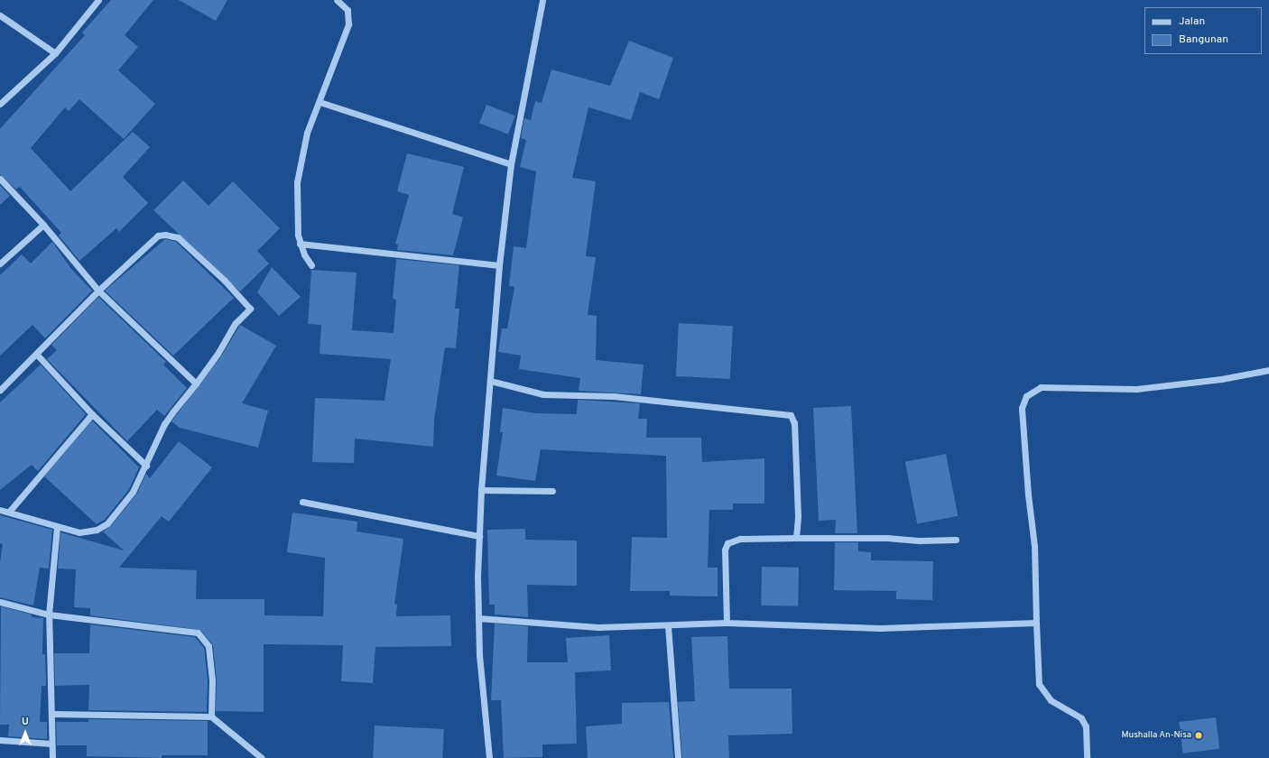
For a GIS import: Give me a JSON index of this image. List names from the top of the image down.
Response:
{
  "places": ["Mushalla An-Nisa"],
  "legend": ["Jalan", "Bangunan"],
  "north": "top"
}
